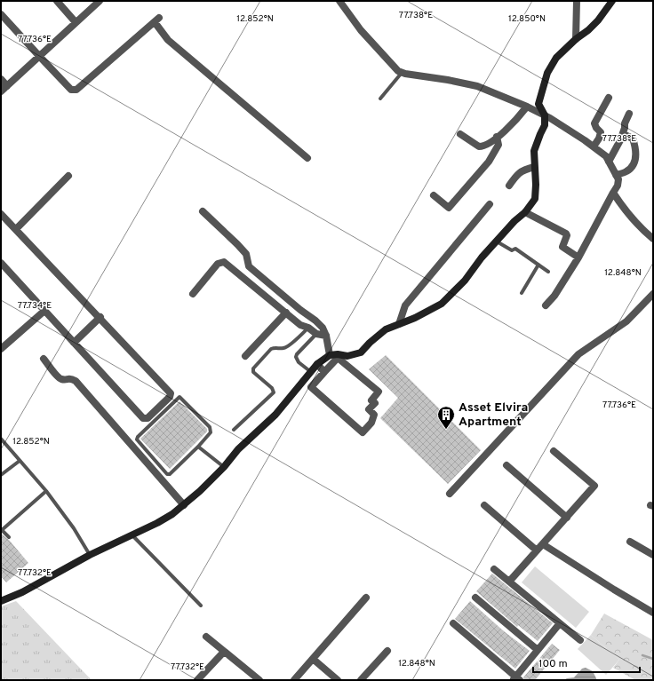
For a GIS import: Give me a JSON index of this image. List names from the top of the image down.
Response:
{
  "places": {
    "building": ["Asset Elvira Apartment"]
  },
  "scale_bar": "100 m",
  "coordinates": [
    "77.738°E",
    "12.850°N",
    "12.852°N",
    "77.736°E",
    "12.848°N",
    "77.734°E",
    "77.732°E"
  ]
}
